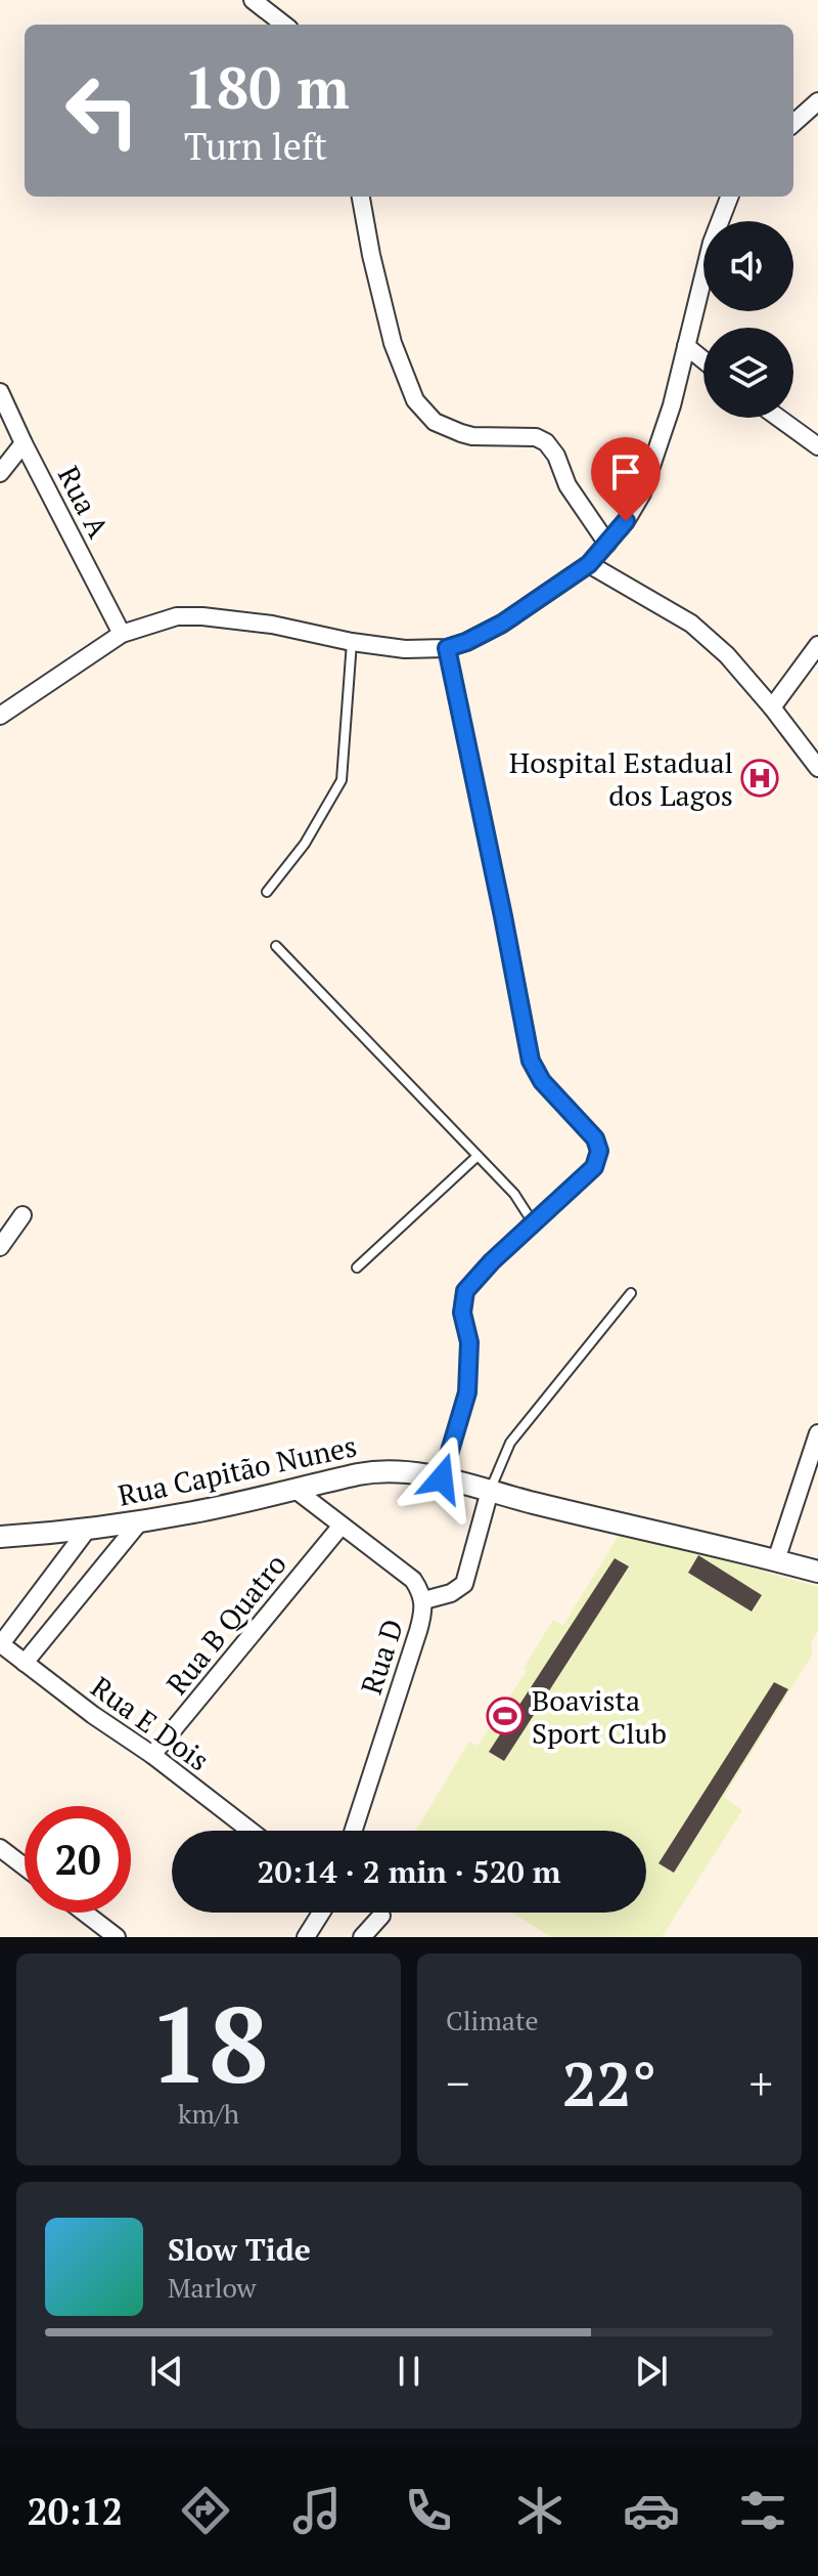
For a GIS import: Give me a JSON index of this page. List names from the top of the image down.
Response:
{
  "streets": {
    "street": [
      "Rua A",
      "Rua Capitão Nunes",
      "Rua B Quatro",
      "Rua D",
      "Rua E Dois"
    ]
  },
  "crossings": [
    ["Rua Capitão Nunes", "Rua D"],
    ["Rua B Quatro", "Rua D"],
    ["Rua B Quatro", "Rua E Dois"]
  ],
  "places": {
    "hospital": ["Hospital Estadual dos Lagos"],
    "sports": ["Boavista Sport Club"]
  },
  "page": {
    "turn": ["180 m", "Turn left"],
    "limit": "20",
    "trip": "20:14 · 2 min · 520 m",
    "tile": [
      ["18", "km/h"],
      "Climate"
    ],
    "heat": ["−", "22°", "+"],
    "song": ["Slow Tide", "Marlow"],
    "tabs": "20:12"
  }
}
